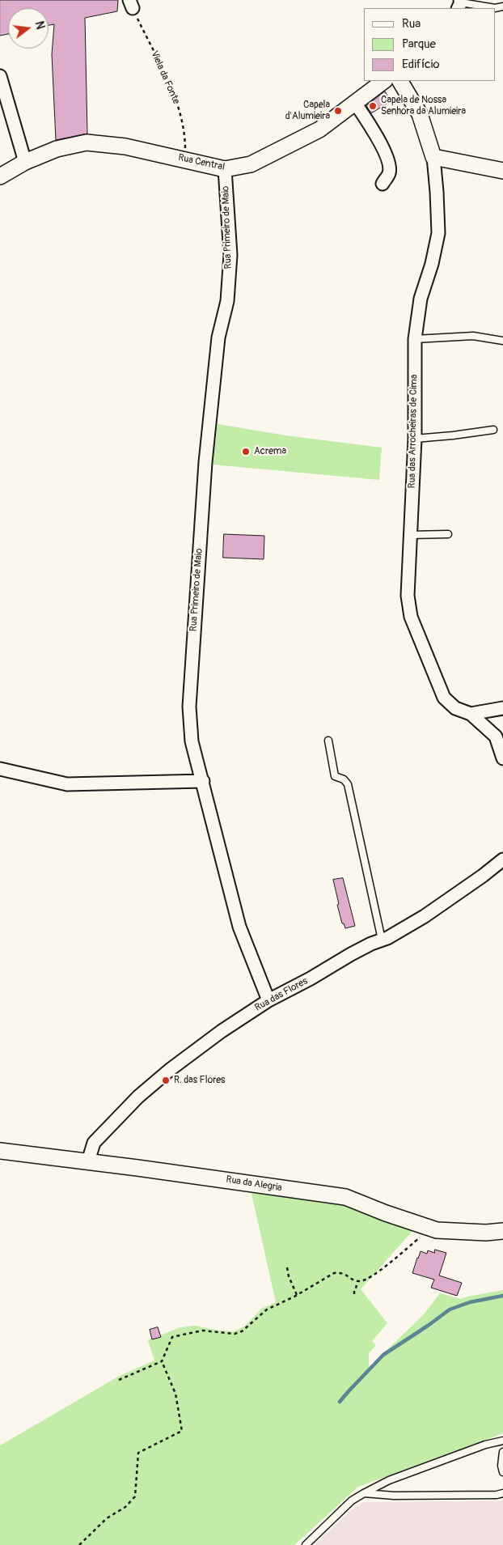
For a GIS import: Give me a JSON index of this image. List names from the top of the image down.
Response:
{
  "streets": {
    "street": [
      "Rua Central",
      "Rua Primeiro de Maio",
      "Rua das Arrocheiras de Cima",
      "Rua das Flores",
      "Rua da Alegria"
    ],
    "path": ["Viela da Fonte"]
  },
  "crossings": [
    ["Viela da Fonte", "Rua Central"],
    ["Rua Central", "Rua Primeiro de Maio"],
    ["Rua Primeiro de Maio", "Rua das Flores"],
    ["Rua das Flores", "Rua da Alegria"]
  ],
  "places": [
    "Capela de Nossa Senhora da Alumieira",
    "Capela d'Alumieira",
    "Acrema",
    "R. das Flores"
  ],
  "legend": ["Rua", "Parque", "Edifício"],
  "north": "right"
}
